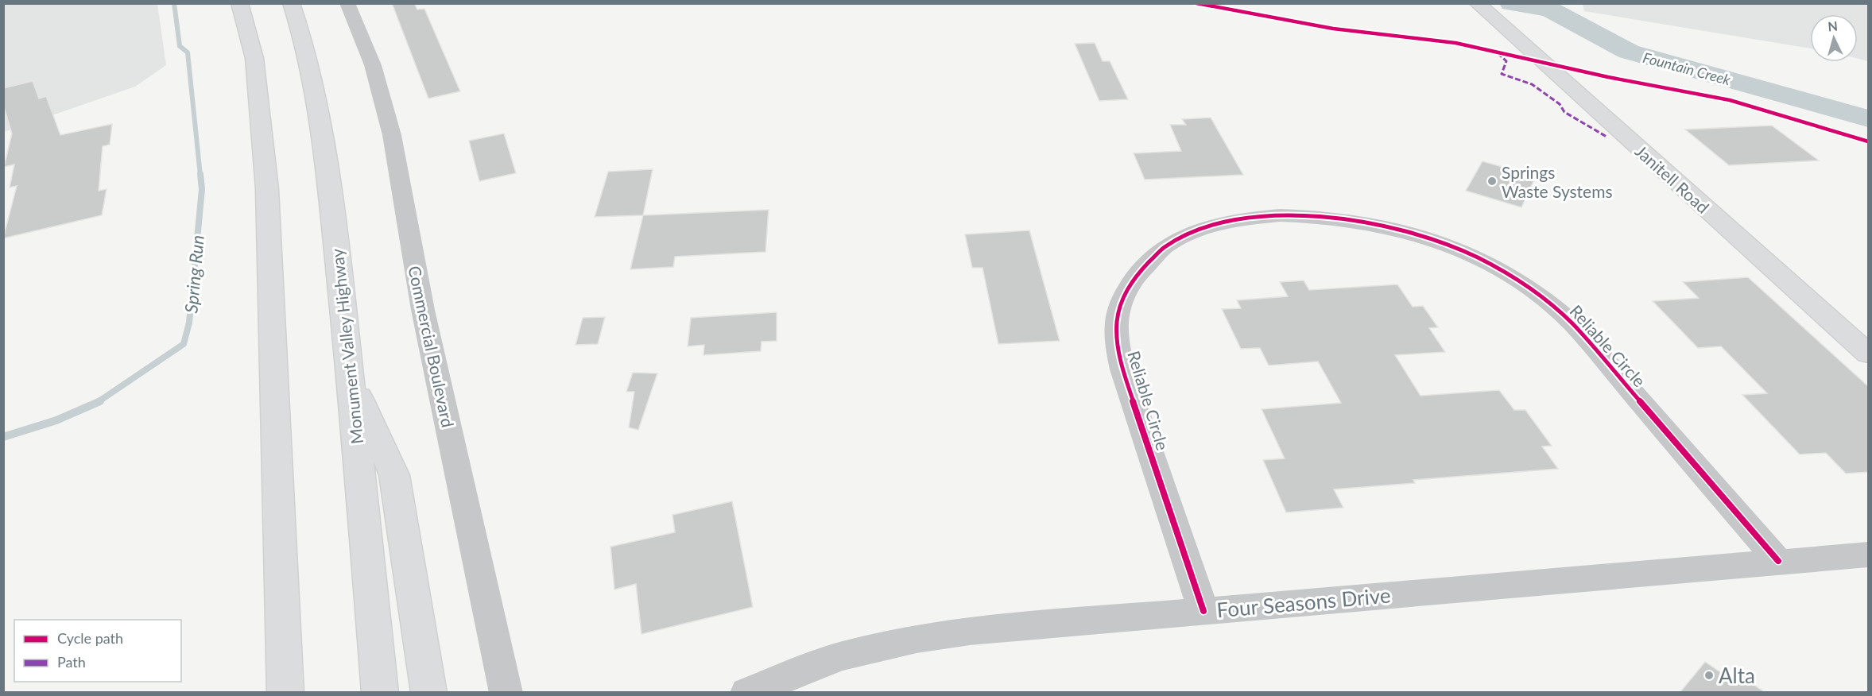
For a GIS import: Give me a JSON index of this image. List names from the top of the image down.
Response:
{
  "streets": {
    "main road": ["Janitell Road", "Monument Valley Highway"],
    "street": ["Reliable Circle", "Commercial Boulevard", "Four Seasons Drive"]
  },
  "crossings": [
    ["Reliable Circle", "Four Seasons Drive"]
  ],
  "water": ["Fountain Creek", "Spring Run"],
  "places": ["Springs Waste Systems", "Alta"],
  "legend": ["Cycle path", "Path"],
  "north": "top"
}
